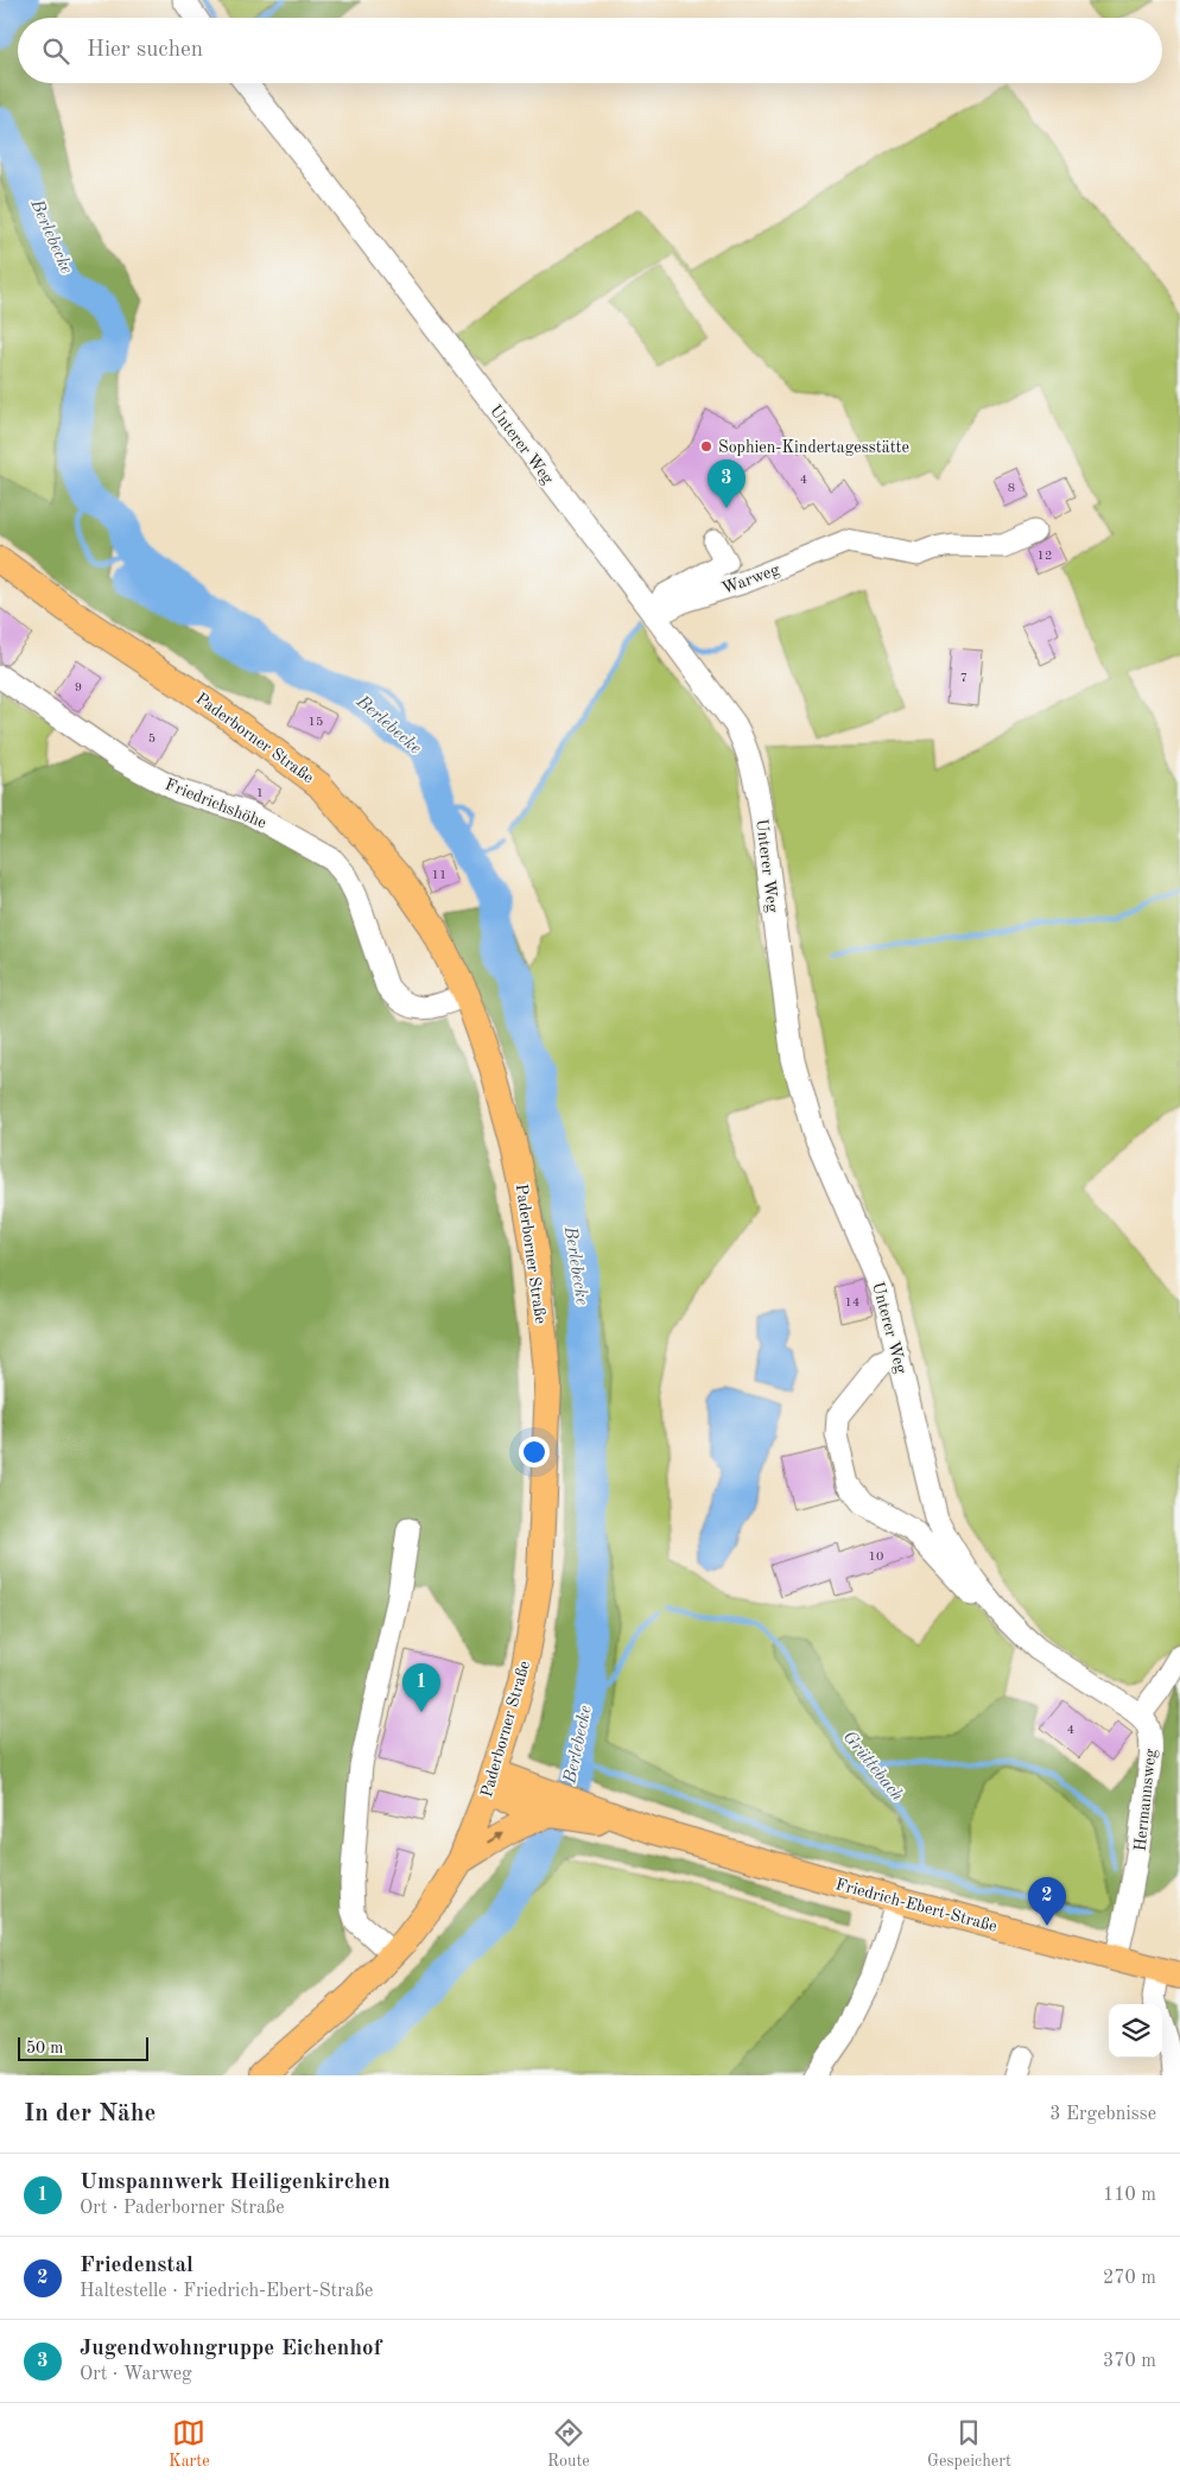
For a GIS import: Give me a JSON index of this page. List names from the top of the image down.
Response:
{
  "streets": {
    "main road": ["Paderborner Straße", "Friedrich-Ebert-Straße"],
    "street": [
      "Unterer Weg",
      "Warweg",
      "Friedrichshöhe",
      "Hermannsweg"
    ]
  },
  "crossings": [
    ["Unterer Weg", "Warweg"],
    ["Unterer Weg", "Hermannsweg"],
    ["Paderborner Straße", "Friedrichshöhe"],
    ["Paderborner Straße", "Friedrich-Ebert-Straße"],
    ["Hermannsweg", "Friedrich-Ebert-Straße"]
  ],
  "water": ["Berlebecke", "Grüttebach"],
  "places": ["Sophien-Kindertagesstätte"],
  "house_numbers": [
    "4",
    "8",
    "12",
    "7",
    "9",
    "15",
    "5",
    "1",
    "11",
    "14",
    "10",
    "4"
  ],
  "scale_bar": "50 m",
  "page": {
    "search": "Hier suchen",
    "pins": ["3", "1", "2"],
    "scale": "50 m",
    "heading": ["In der Nähe", "3 Ergebnisse"],
    "list": [
      {
        "mark": "1",
        "name": "Umspannwerk Heiligenkirchen",
        "note": "Ort · Paderborner Straße",
        "value": "110 m"
      },
      {
        "mark": "2",
        "name": "Friedenstal",
        "note": "Haltestelle · Friedrich-Ebert-Straße",
        "value": "270 m"
      },
      {
        "mark": "3",
        "name": "Jugendwohngruppe Eichenhof",
        "note": "Ort · Warweg",
        "value": "370 m"
      }
    ],
    "nav": ["Karte", "Route", "Gespeichert"]
  }
}
